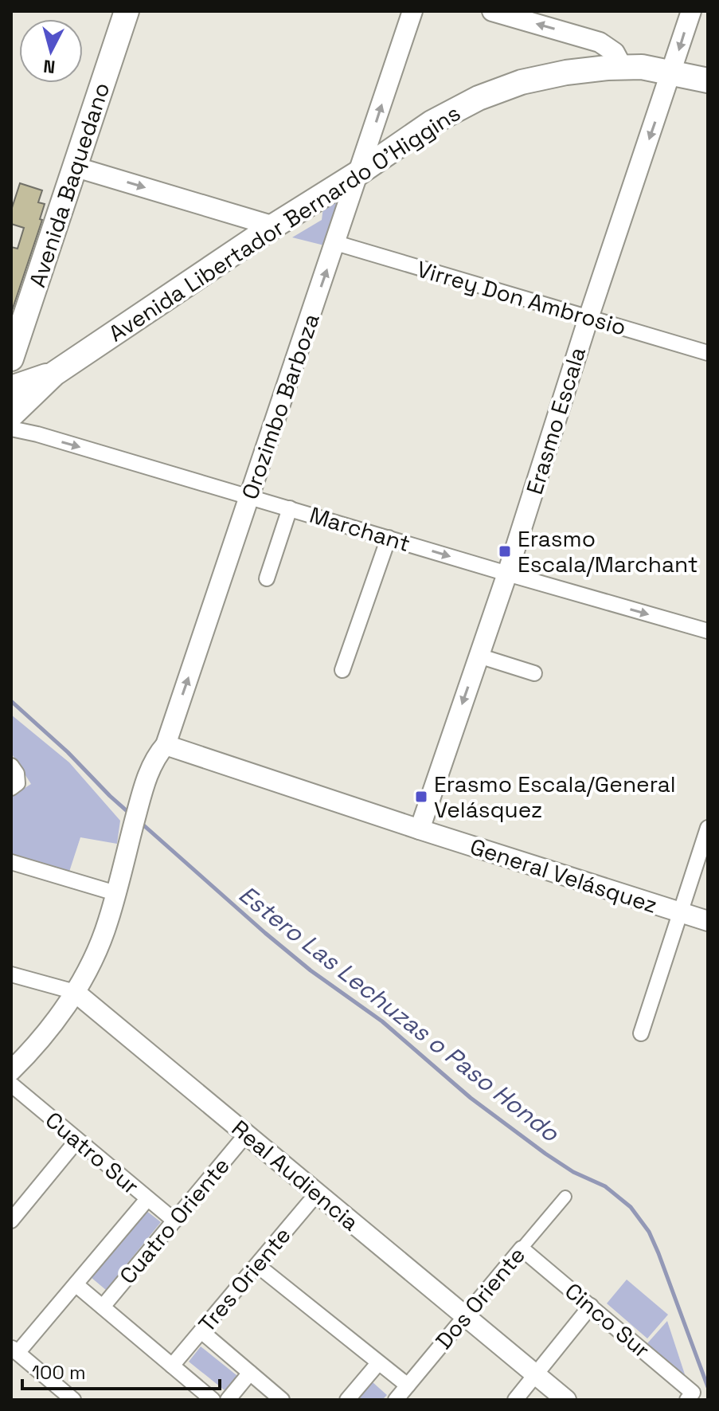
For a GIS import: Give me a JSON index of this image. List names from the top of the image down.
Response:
{
  "streets": {
    "main road": ["Avenida Baquedano", "Avenida Libertador Bernardo O'Higgins"],
    "street": [
      "Virrey Don Ambrosio",
      "Orozimbo Barboza",
      "Erasmo Escala",
      "Marchant",
      "General Velásquez",
      "Cuatro Sur",
      "Real Audiencia",
      "Cuatro Oriente",
      "Tres Oriente",
      "Dos Oriente",
      "Cinco Sur"
    ]
  },
  "crossings": [
    ["Avenida Libertador Bernardo O'Higgins", "Orozimbo Barboza"],
    ["Avenida Libertador Bernardo O'Higgins", "Erasmo Escala"],
    ["Virrey Don Ambrosio", "Orozimbo Barboza"],
    ["Virrey Don Ambrosio", "Erasmo Escala"],
    ["Orozimbo Barboza", "Marchant"],
    ["Orozimbo Barboza", "General Velásquez"],
    ["Orozimbo Barboza", "Real Audiencia"],
    ["Erasmo Escala", "Marchant"],
    ["Erasmo Escala", "General Velásquez"],
    ["Cuatro Sur", "Cuatro Oriente"],
    ["Real Audiencia", "Cuatro Oriente"],
    ["Real Audiencia", "Tres Oriente"],
    ["Real Audiencia", "Dos Oriente"],
    ["Dos Oriente", "Cinco Sur"]
  ],
  "one_way": ["Erasmo Escala", "Marchant"],
  "water": ["Estero Las Lechuzas o Paso Hondo"],
  "places": {
    "transit": ["Erasmo Escala/Marchant", "Erasmo Escala/General Velásquez"]
  },
  "scale_bar": "100 m",
  "north": "bottom"
}
